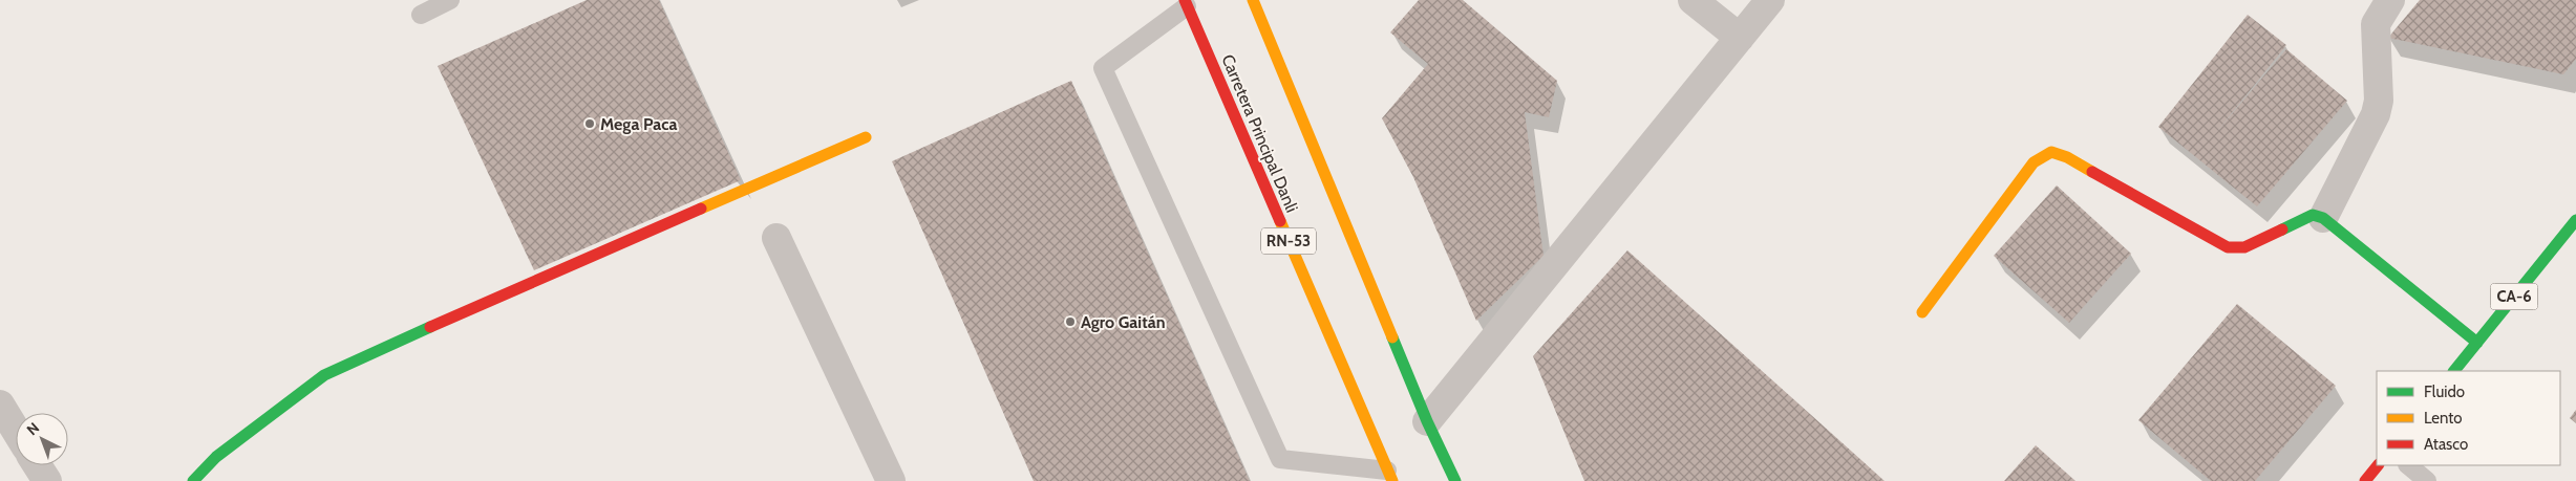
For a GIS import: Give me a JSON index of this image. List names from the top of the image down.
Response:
{
  "streets": {
    "main road": ["Carretera Principal Danli", "RN-53", "CA-6"]
  },
  "places": ["Mega Paca", "Agro Gaitán"],
  "legend": ["Fluido", "Lento", "Atasco"],
  "north": "top left"
}
